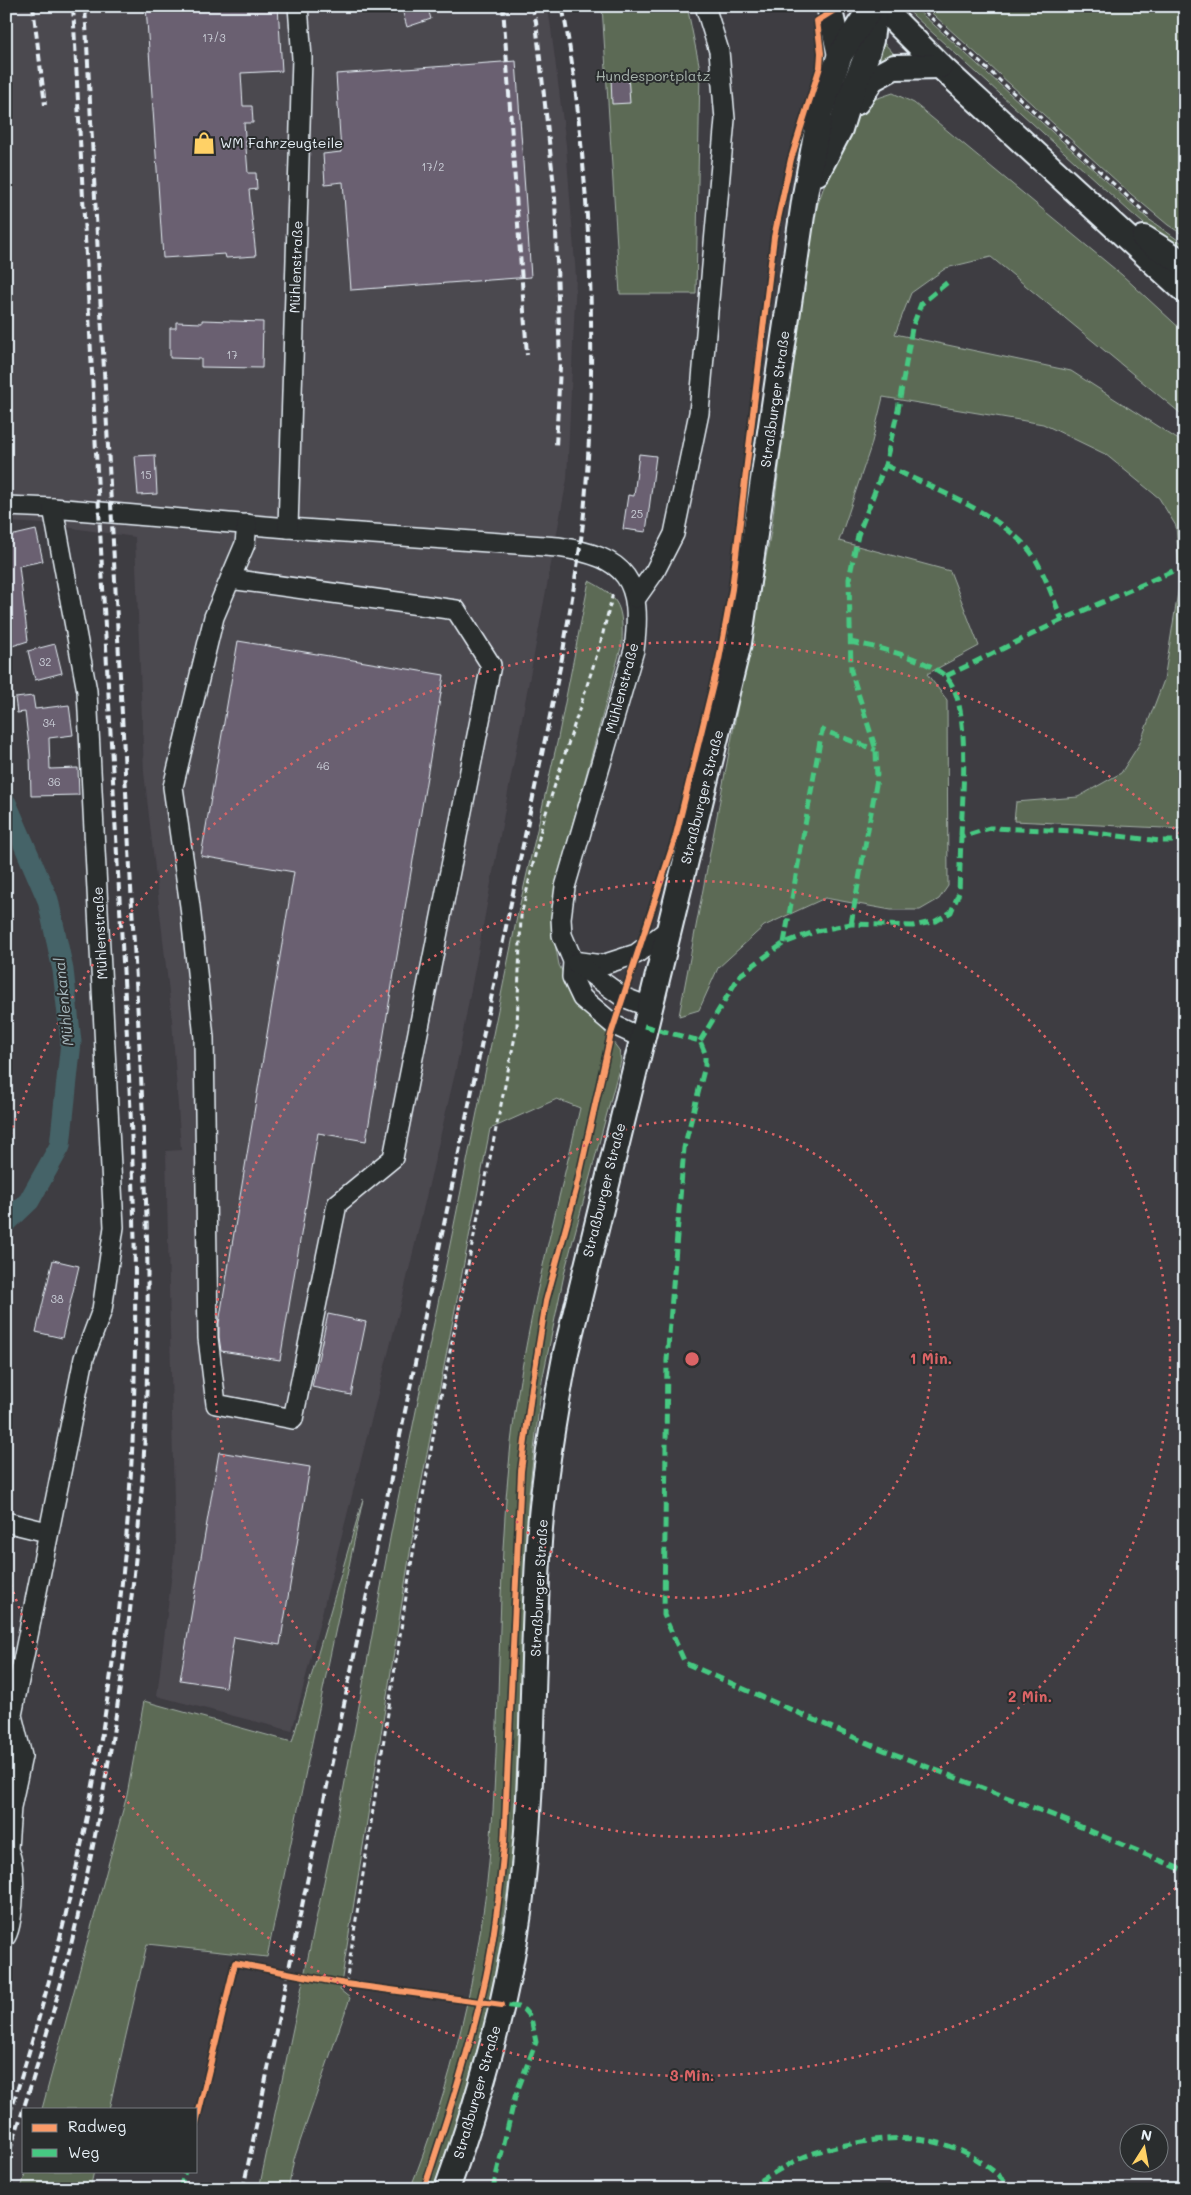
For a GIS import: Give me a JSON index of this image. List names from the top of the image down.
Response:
{
  "streets": {
    "main road": ["Straßburger Straße"],
    "street": ["Mühlenstraße"]
  },
  "crossings": [
    ["Mühlenstraße", "Straßburger Straße"]
  ],
  "water": ["Mühlenkanal"],
  "parks": ["Hundesportplatz"],
  "places": {
    "shop": ["WM Fahrzeugteile"]
  },
  "house_numbers": [
    "17/3",
    "17/2",
    "17",
    "15",
    "25",
    "32",
    "34",
    "46",
    "36",
    "38"
  ],
  "legend": ["Radweg", "Weg"],
  "north": "top",
  "rings": ["1 Min.", "2 Min.", "3 Min."]
}
